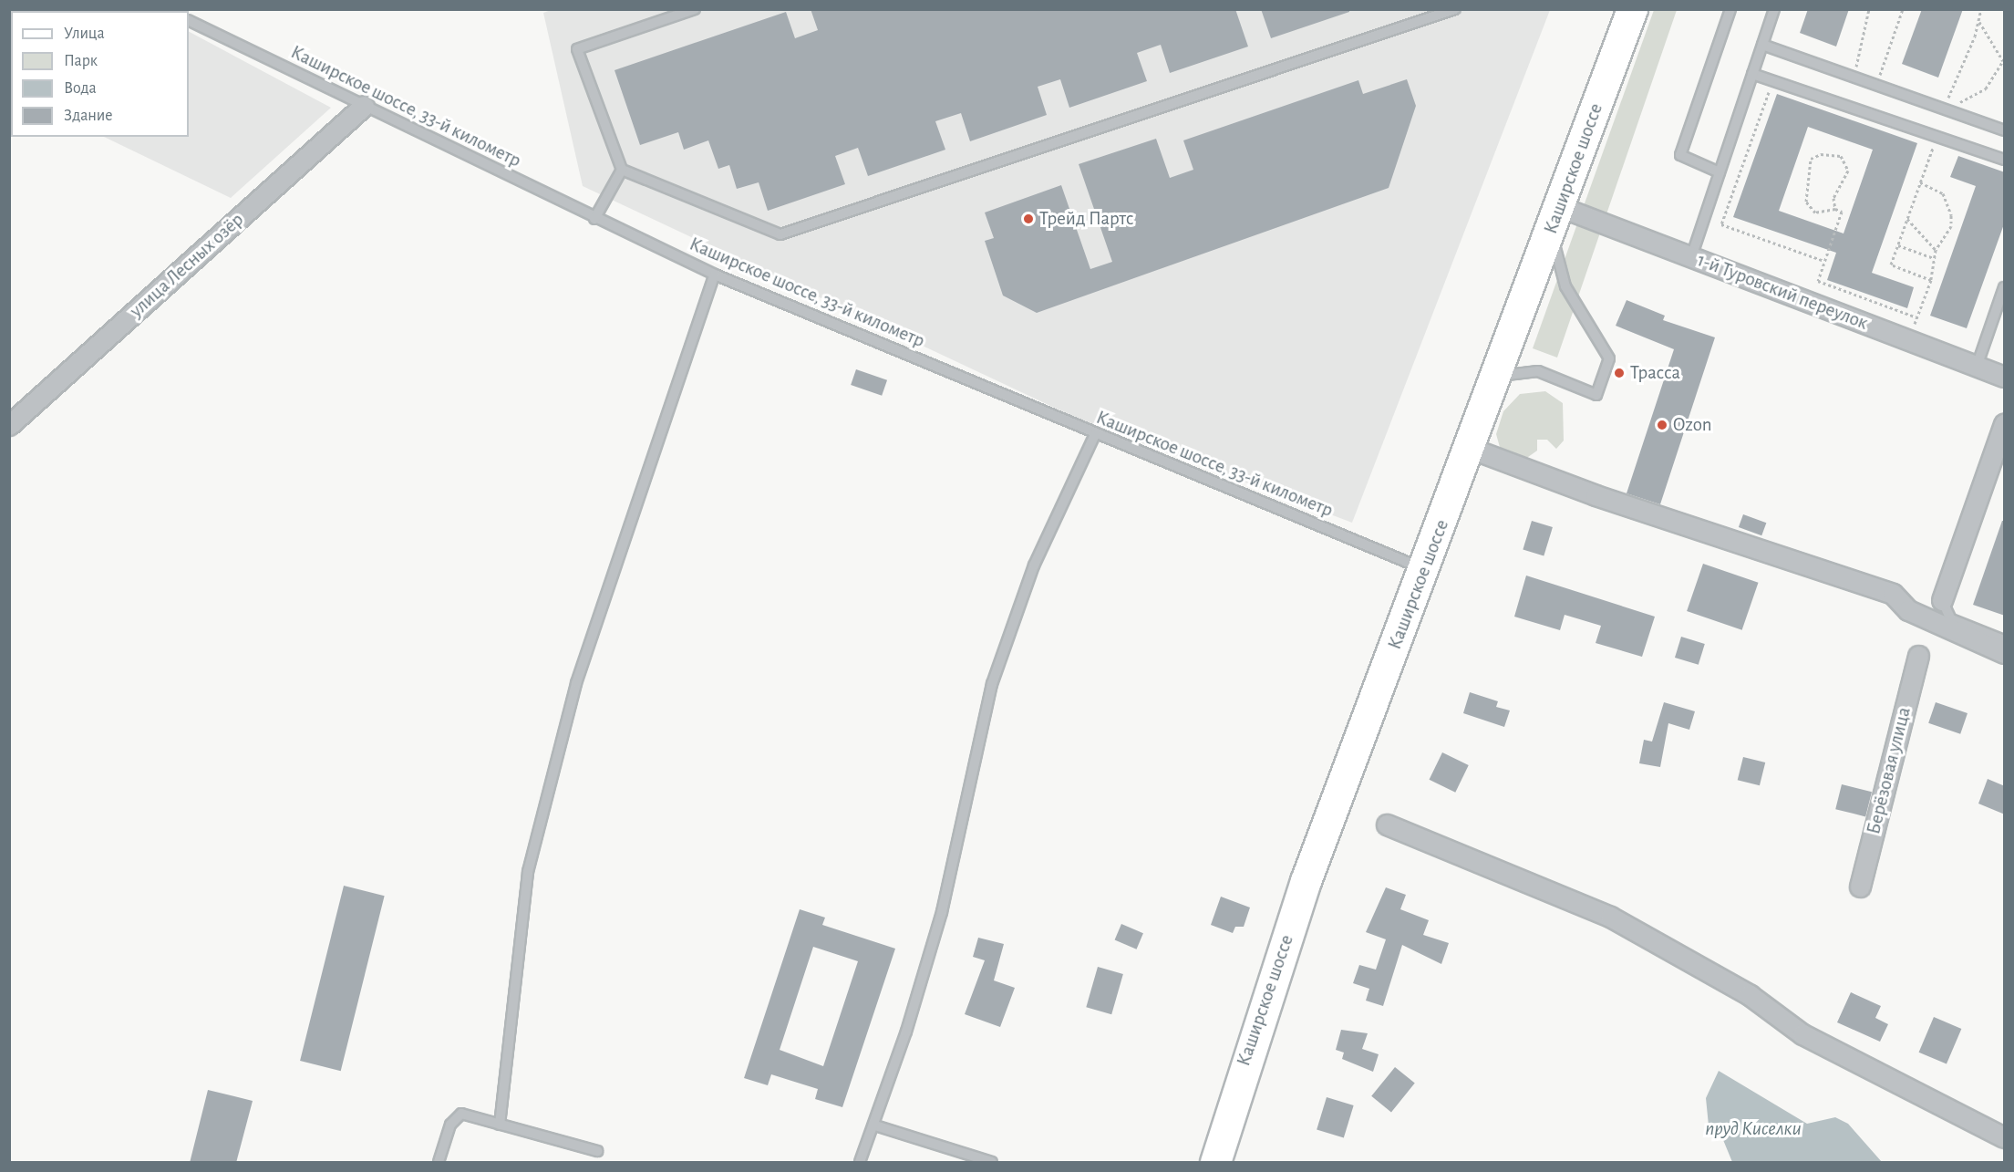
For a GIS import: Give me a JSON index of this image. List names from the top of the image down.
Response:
{
  "streets": {
    "main road": ["Каширское шоссе"],
    "street": ["улица Лесных озёр", "1-й Туровский переулок", "Берёзовая улица"],
    "lane": ["Каширское шоссе, 33-й километр"]
  },
  "crossings": [
    ["Каширское шоссе, 33-й километр", "Каширское шоссе"],
    ["Каширское шоссе, 33-й километр", "улица Лесных озёр"],
    ["Каширское шоссе", "1-й Туровский переулок"]
  ],
  "water": ["пруд Киселки"],
  "places": ["Трейд Партс", "Трасса", "Ozon"],
  "legend": [
    "Улица",
    "Парк",
    "Вода",
    "Здание"
  ]
}
